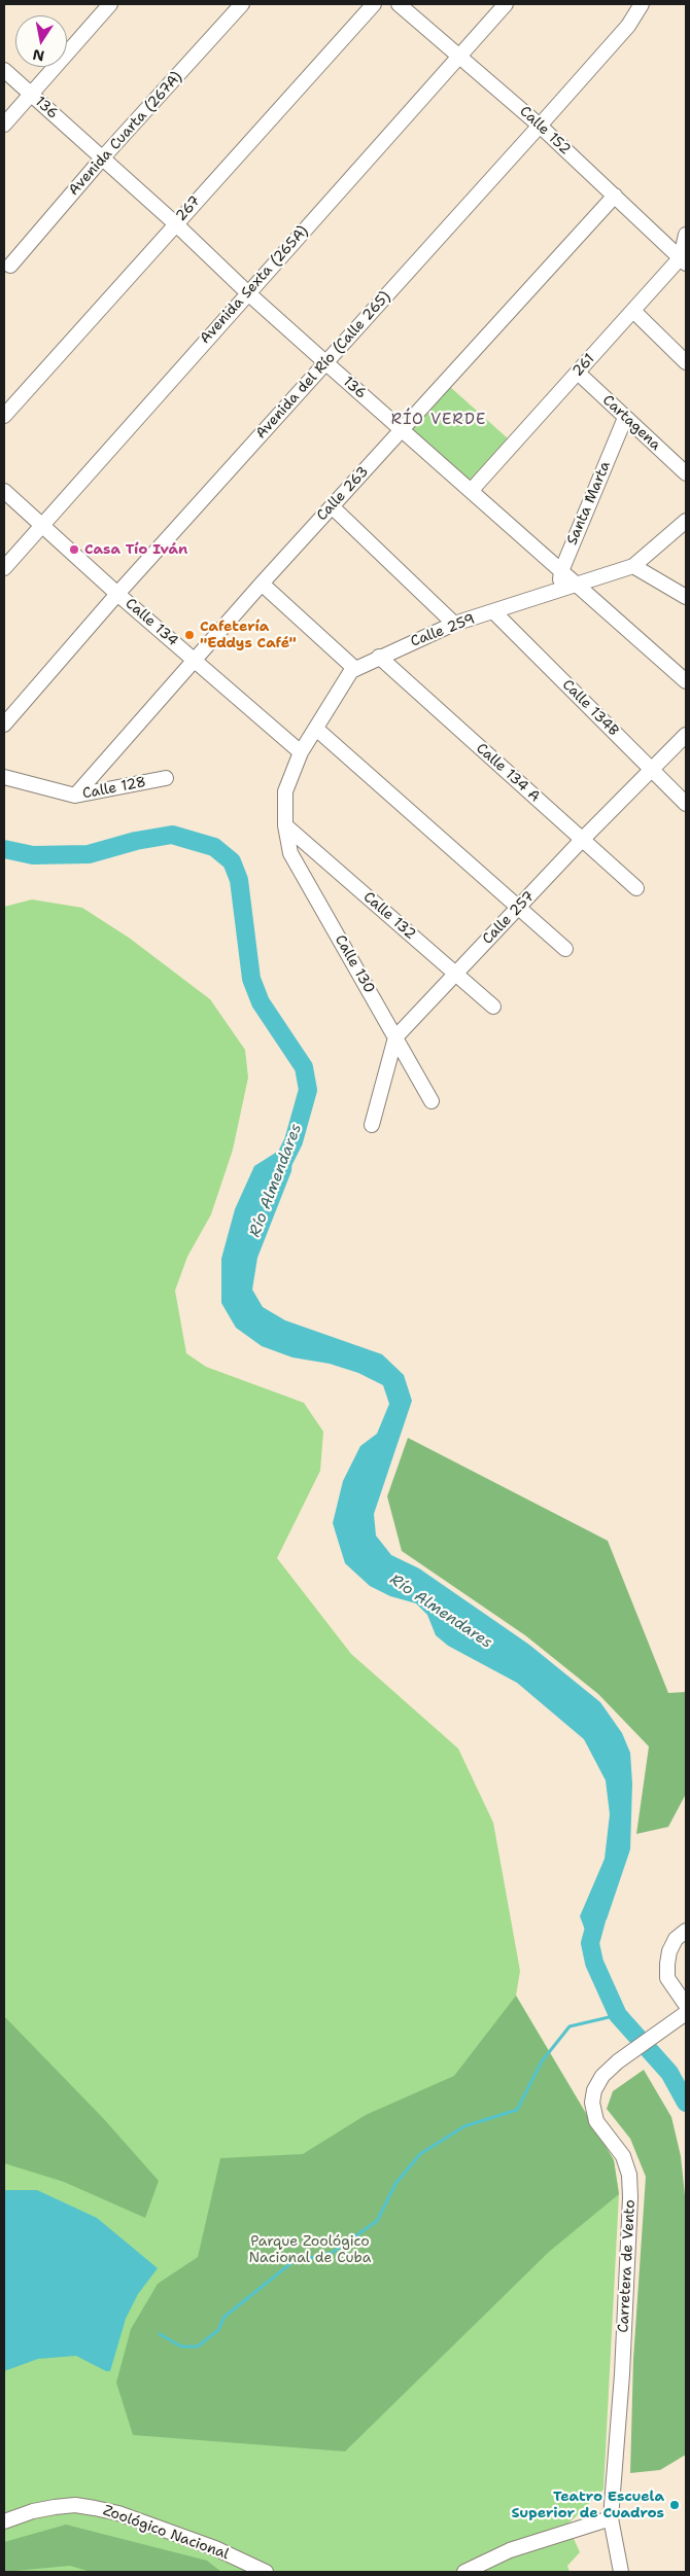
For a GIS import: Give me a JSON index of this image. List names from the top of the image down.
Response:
{
  "streets": {
    "street": [
      "136",
      "Calle 152",
      "Avenida Cuarta (267A)",
      "267",
      "Avenida Sexta (265A)",
      "Avenida del Río (Calle 265)",
      "261",
      "Cartagena",
      "Calle 263",
      "Santa Marta",
      "Calle 134",
      "Calle 259",
      "Calle 134B",
      "Calle 134 A",
      "Calle 128",
      "Calle 132",
      "Calle 257",
      "Calle 130",
      "Carretera de Vento",
      "Zoológico Nacional"
    ]
  },
  "crossings": [
    ["136", "Avenida Cuarta (267A)"],
    ["136", "267"],
    ["136", "Avenida Sexta (265A)"],
    ["136", "Avenida del Río (Calle 265)"],
    ["136", "261"],
    ["136", "Calle 263"],
    ["136", "Santa Marta"],
    ["136", "Calle 259"],
    ["Calle 152", "Avenida Sexta (265A)"],
    ["Calle 152", "Avenida del Río (Calle 265)"],
    ["Calle 152", "261"],
    ["Calle 152", "Calle 263"],
    ["Avenida Sexta (265A)", "Calle 134"],
    ["Avenida del Río (Calle 265)", "Calle 134"],
    ["261", "Cartagena"],
    ["Cartagena", "Santa Marta"],
    ["Calle 263", "Calle 134"],
    ["Calle 263", "Calle 128"],
    ["Santa Marta", "Calle 259"],
    ["Calle 134", "Calle 259"],
    ["Calle 259", "Calle 134B"],
    ["Calle 259", "Calle 134 A"],
    ["Calle 259", "Calle 132"],
    ["Calle 259", "Calle 130"],
    ["Calle 134B", "Calle 257"],
    ["Calle 134 A", "Calle 257"],
    ["Calle 132", "Calle 257"],
    ["Calle 132", "Calle 130"],
    ["Calle 257", "Calle 130"]
  ],
  "districts": ["RÍO VERDE"],
  "water": ["Río Almendares"],
  "parks": ["Parque Zoológico Nacional de Cuba"],
  "places": ["Casa Tío Iván", "Cafetería \"Eddys Café\"", "Teatro Escuela Superior de Cuadros"],
  "north": "bottom"
}
